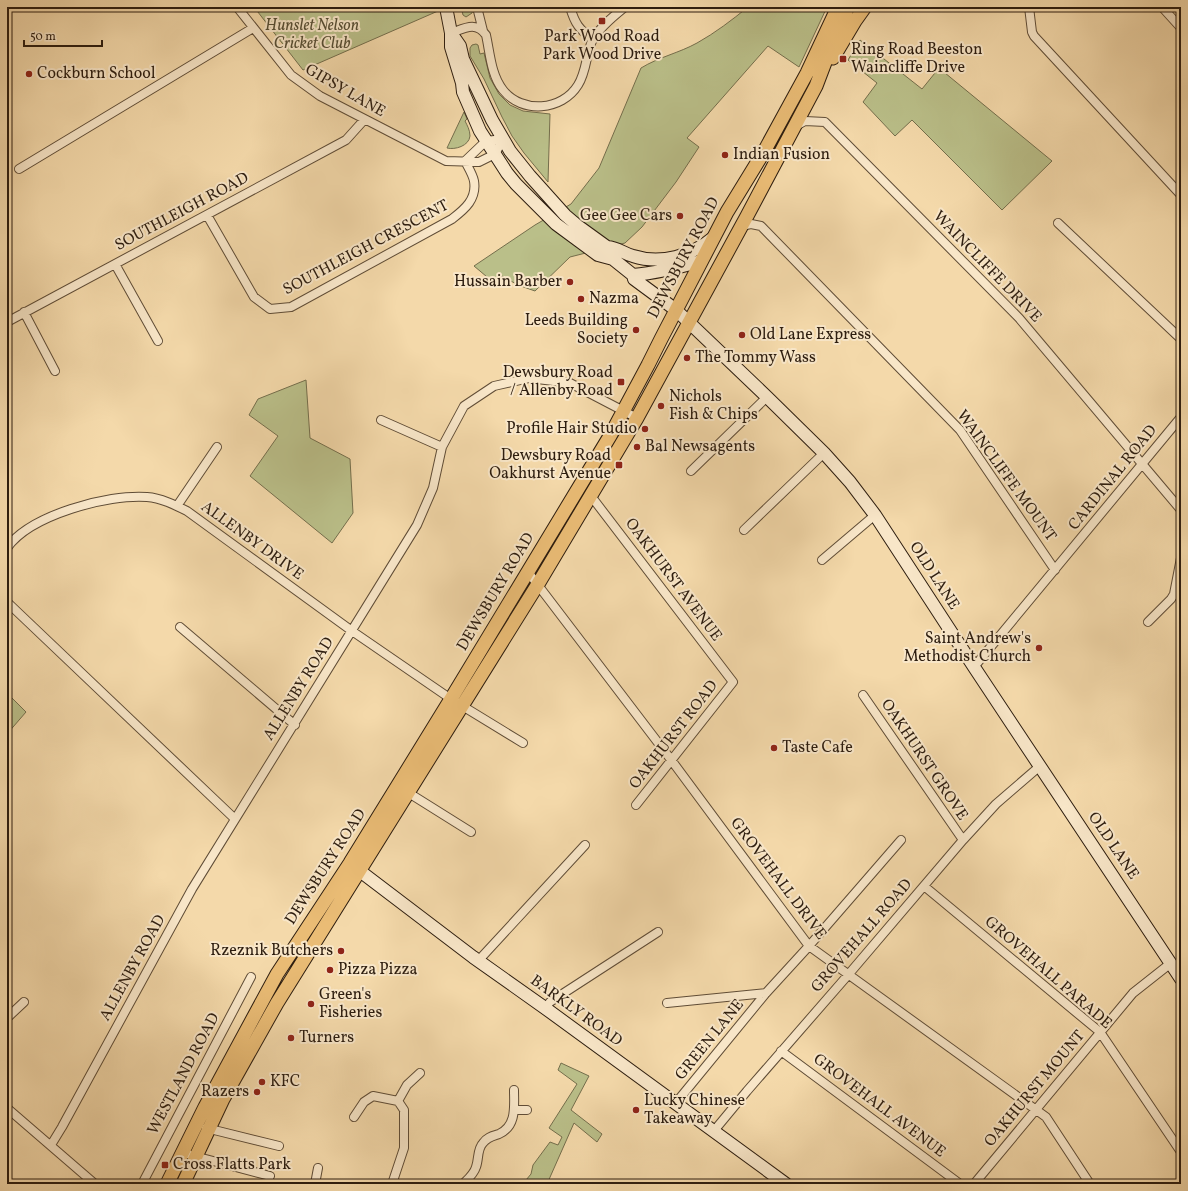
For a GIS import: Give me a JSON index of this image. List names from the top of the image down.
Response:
{
  "streets": {
    "main road": ["DEWSBURY ROAD"],
    "street": [
      "GIPSY LANE",
      "SOUTHLEIGH ROAD",
      "SOUTHLEIGH CRESCENT",
      "WAINCLIFFE DRIVE",
      "WAINCLIFFE MOUNT",
      "CARDINAL ROAD",
      "ALLENBY DRIVE",
      "OLD LANE",
      "OAKHURST AVENUE",
      "ALLENBY ROAD",
      "OAKHURST ROAD",
      "OAKHURST GROVE",
      "GROVEHALL DRIVE",
      "GROVEHALL ROAD",
      "GROVEHALL PARADE",
      "BARKLY ROAD",
      "GREEN LANE",
      "WESTLAND ROAD",
      "OAKHURST MOUNT",
      "GROVEHALL AVENUE"
    ]
  },
  "crossings": [
    ["GIPSY LANE", "SOUTHLEIGH ROAD"],
    ["GIPSY LANE", "SOUTHLEIGH CRESCENT"],
    ["SOUTHLEIGH ROAD", "SOUTHLEIGH CRESCENT"],
    ["DEWSBURY ROAD", "WAINCLIFFE DRIVE"],
    ["DEWSBURY ROAD", "WAINCLIFFE MOUNT"],
    ["DEWSBURY ROAD", "ALLENBY DRIVE"],
    ["DEWSBURY ROAD", "OLD LANE"],
    ["DEWSBURY ROAD", "OAKHURST AVENUE"],
    ["DEWSBURY ROAD", "ALLENBY ROAD"],
    ["DEWSBURY ROAD", "GROVEHALL DRIVE"],
    ["DEWSBURY ROAD", "BARKLY ROAD"],
    ["WAINCLIFFE DRIVE", "CARDINAL ROAD"],
    ["WAINCLIFFE MOUNT", "CARDINAL ROAD"],
    ["CARDINAL ROAD", "OLD LANE"],
    ["ALLENBY DRIVE", "ALLENBY ROAD"],
    ["OLD LANE", "GROVEHALL ROAD"],
    ["OLD LANE", "OAKHURST MOUNT"],
    ["OAKHURST AVENUE", "OAKHURST ROAD"],
    ["OAKHURST ROAD", "GROVEHALL DRIVE"],
    ["OAKHURST GROVE", "GROVEHALL ROAD"],
    ["GROVEHALL DRIVE", "GROVEHALL ROAD"],
    ["GROVEHALL DRIVE", "GREEN LANE"],
    ["GROVEHALL DRIVE", "OAKHURST MOUNT"],
    ["GROVEHALL ROAD", "GROVEHALL PARADE"],
    ["GROVEHALL ROAD", "BARKLY ROAD"],
    ["GROVEHALL ROAD", "GROVEHALL AVENUE"],
    ["GROVEHALL PARADE", "OAKHURST MOUNT"],
    ["BARKLY ROAD", "GREEN LANE"]
  ],
  "parks": ["Hunslet Nelson Cricket Club"],
  "places": {
    "transit": [
      "Park Wood Road Park Wood Drive",
      "Ring Road Beeston Waincliffe Drive",
      "Dewsbury Road / Allenby Road",
      "Dewsbury Road Oakhurst Avenue",
      "Cross Flatts Park"
    ],
    "other": [
      "Cockburn School",
      "Indian Fusion",
      "Gee Gee Cars",
      "Hussain Barber",
      "Nazma",
      "Leeds Building Society",
      "Old Lane Express",
      "The Tommy Wass",
      "Nichols Fish & Chips",
      "Profile Hair Studio",
      "Bal Newsagents",
      "Saint Andrew's Methodist Church",
      "Taste Cafe",
      "Rzeznik Butchers",
      "Pizza Pizza",
      "Green's Fisheries",
      "Turners",
      "KFC",
      "Razers",
      "Lucky Chinese Takeaway"
    ]
  },
  "scale_bar": "50 m"
}
